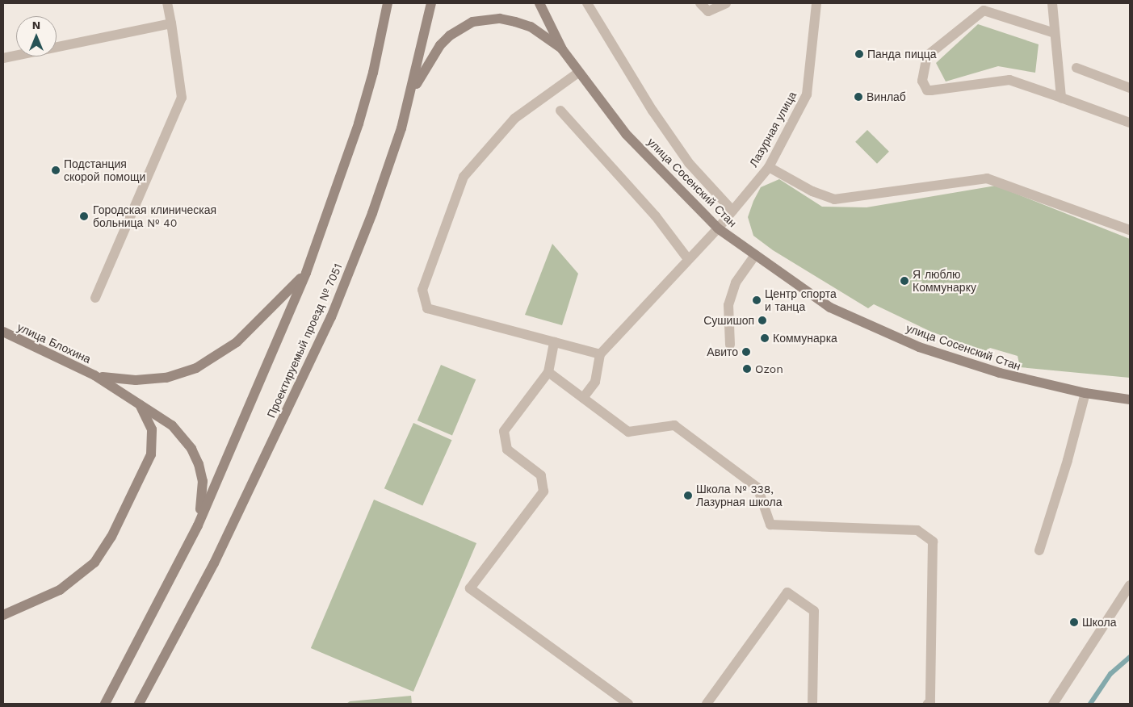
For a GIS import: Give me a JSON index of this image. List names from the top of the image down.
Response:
{
  "streets": {
    "street": [
      "Лазурная улица",
      "улица Сосенский Стан",
      "Проектируемый проезд № 7051",
      "улица Блохина"
    ]
  },
  "crossings": [
    ["Лазурная улица", "улица Сосенский Стан"]
  ],
  "places": [
    "Панда пицца",
    "Винлаб",
    "Подстанция скорой помощи",
    "Городская клиническая больница № 40",
    "Я люблю Коммунарку",
    "Центр спорта и танца",
    "Сушишоп",
    "Коммунарка",
    "Авито",
    "Ozon",
    "Школа № 338, Лазурная школа",
    "Школа"
  ],
  "north": "top"
}
